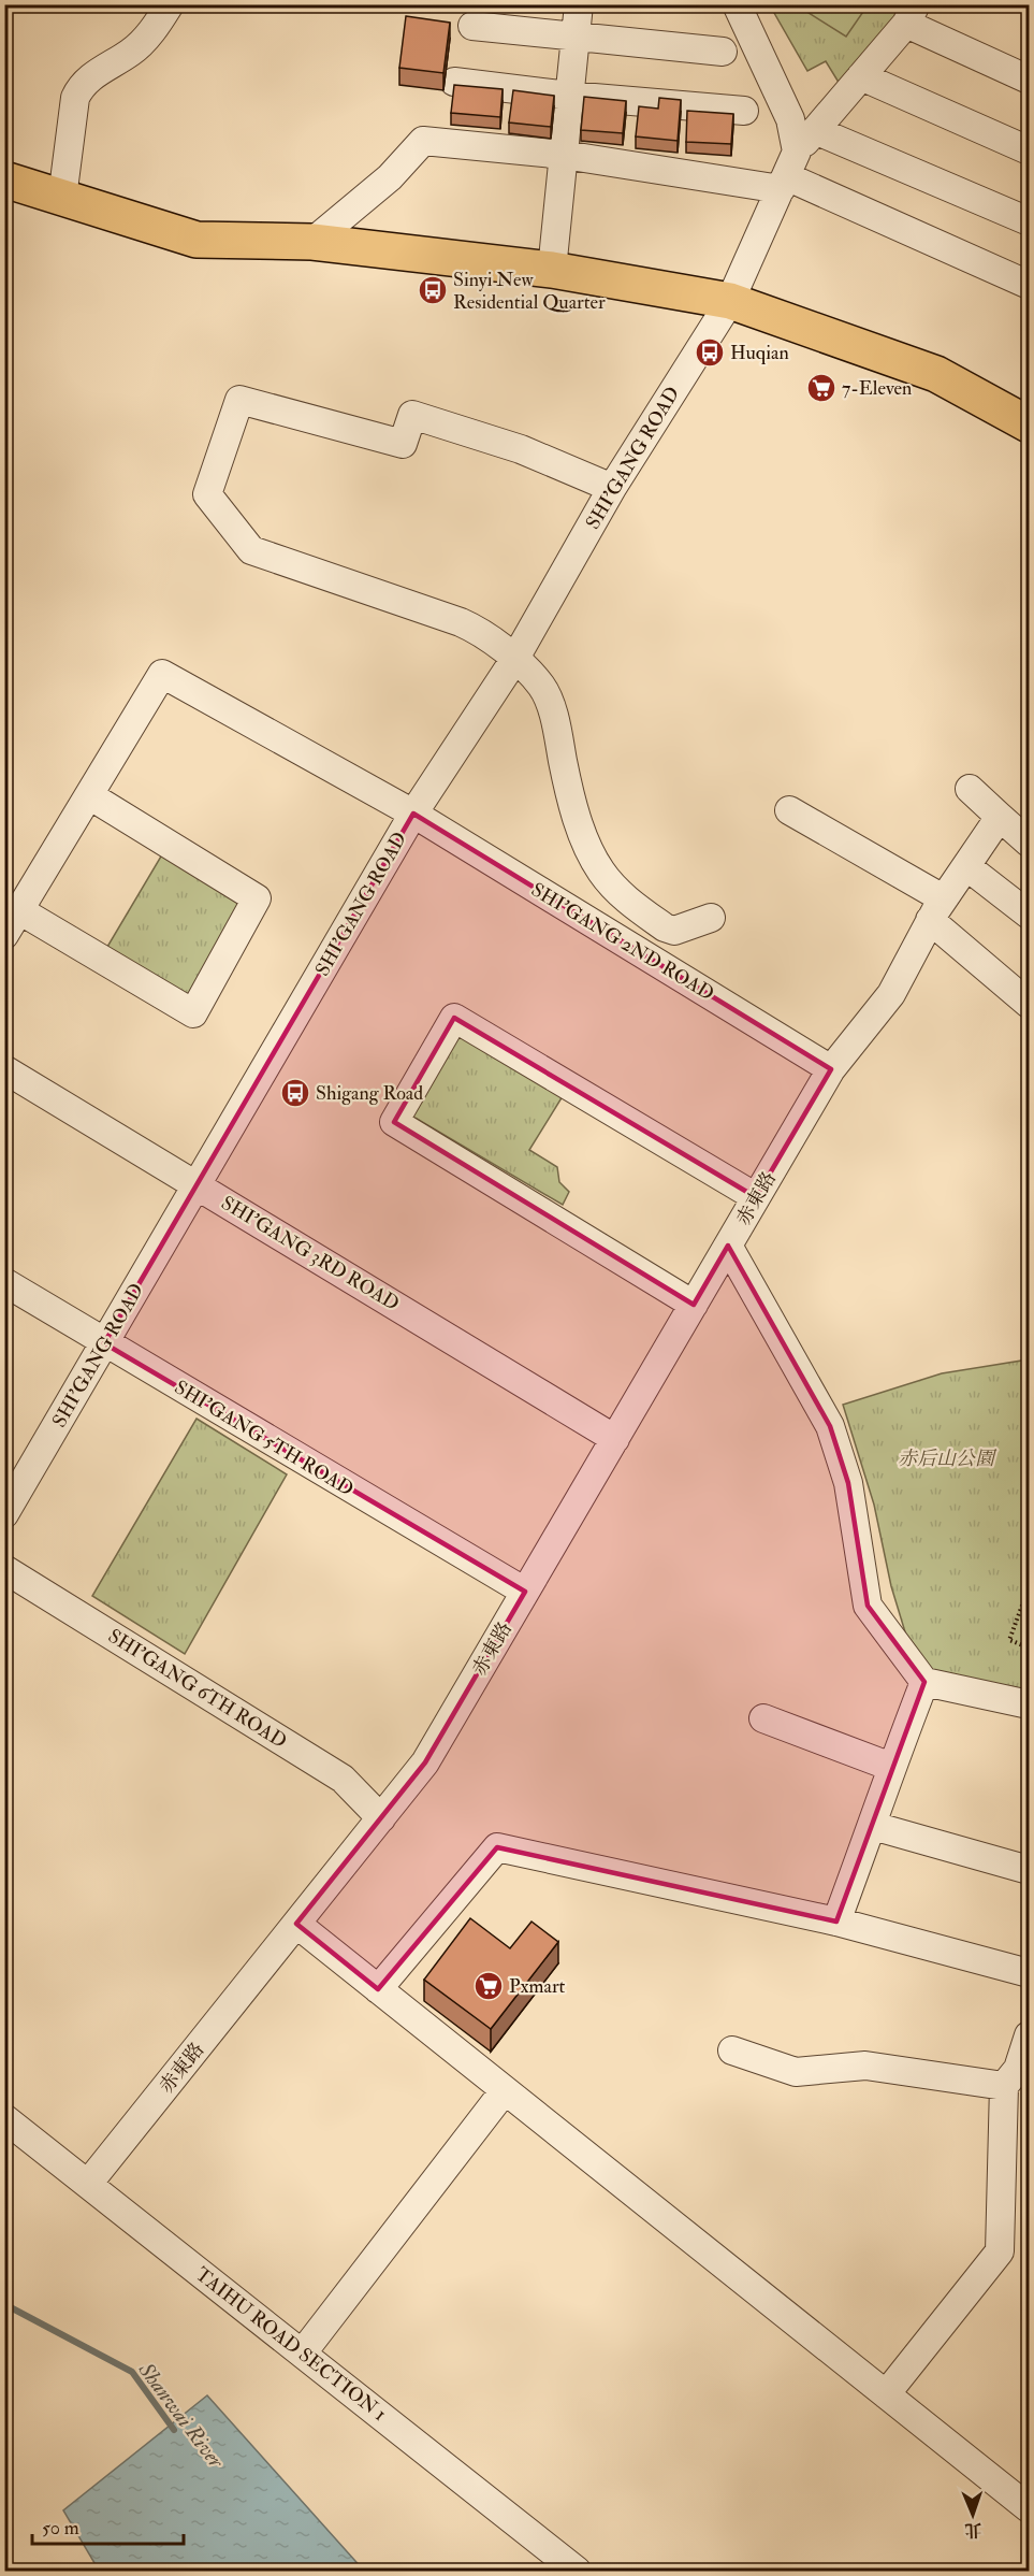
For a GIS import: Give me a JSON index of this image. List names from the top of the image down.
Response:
{
  "streets": {
    "street": [
      "SHI'GANG ROAD",
      "SHI'GANG 2ND ROAD",
      "赤東路",
      "SHI'GANG 3RD ROAD",
      "SHI'GANG 5TH ROAD",
      "SHI'GANG 6TH ROAD",
      "TAIHU ROAD SECTION 1"
    ]
  },
  "crossings": [
    ["SHI'GANG ROAD", "SHI'GANG 2ND ROAD"],
    ["SHI'GANG ROAD", "SHI'GANG 3RD ROAD"],
    ["SHI'GANG ROAD", "SHI'GANG 5TH ROAD"],
    ["SHI'GANG 2ND ROAD", "赤東路"],
    ["赤東路", "SHI'GANG 3RD ROAD"],
    ["赤東路", "SHI'GANG 5TH ROAD"],
    ["赤東路", "SHI'GANG 6TH ROAD"],
    ["赤東路", "TAIHU ROAD SECTION 1"]
  ],
  "water": ["Shanwai River"],
  "parks": ["赤后山公園"],
  "places": {
    "bus stop": ["Sinyi New Residential Quarter", "Huqian", "Shigang Road"],
    "supermarket": ["7-Eleven", "Pxmart"]
  },
  "scale_bar": "50 m",
  "north": "bottom"
}
